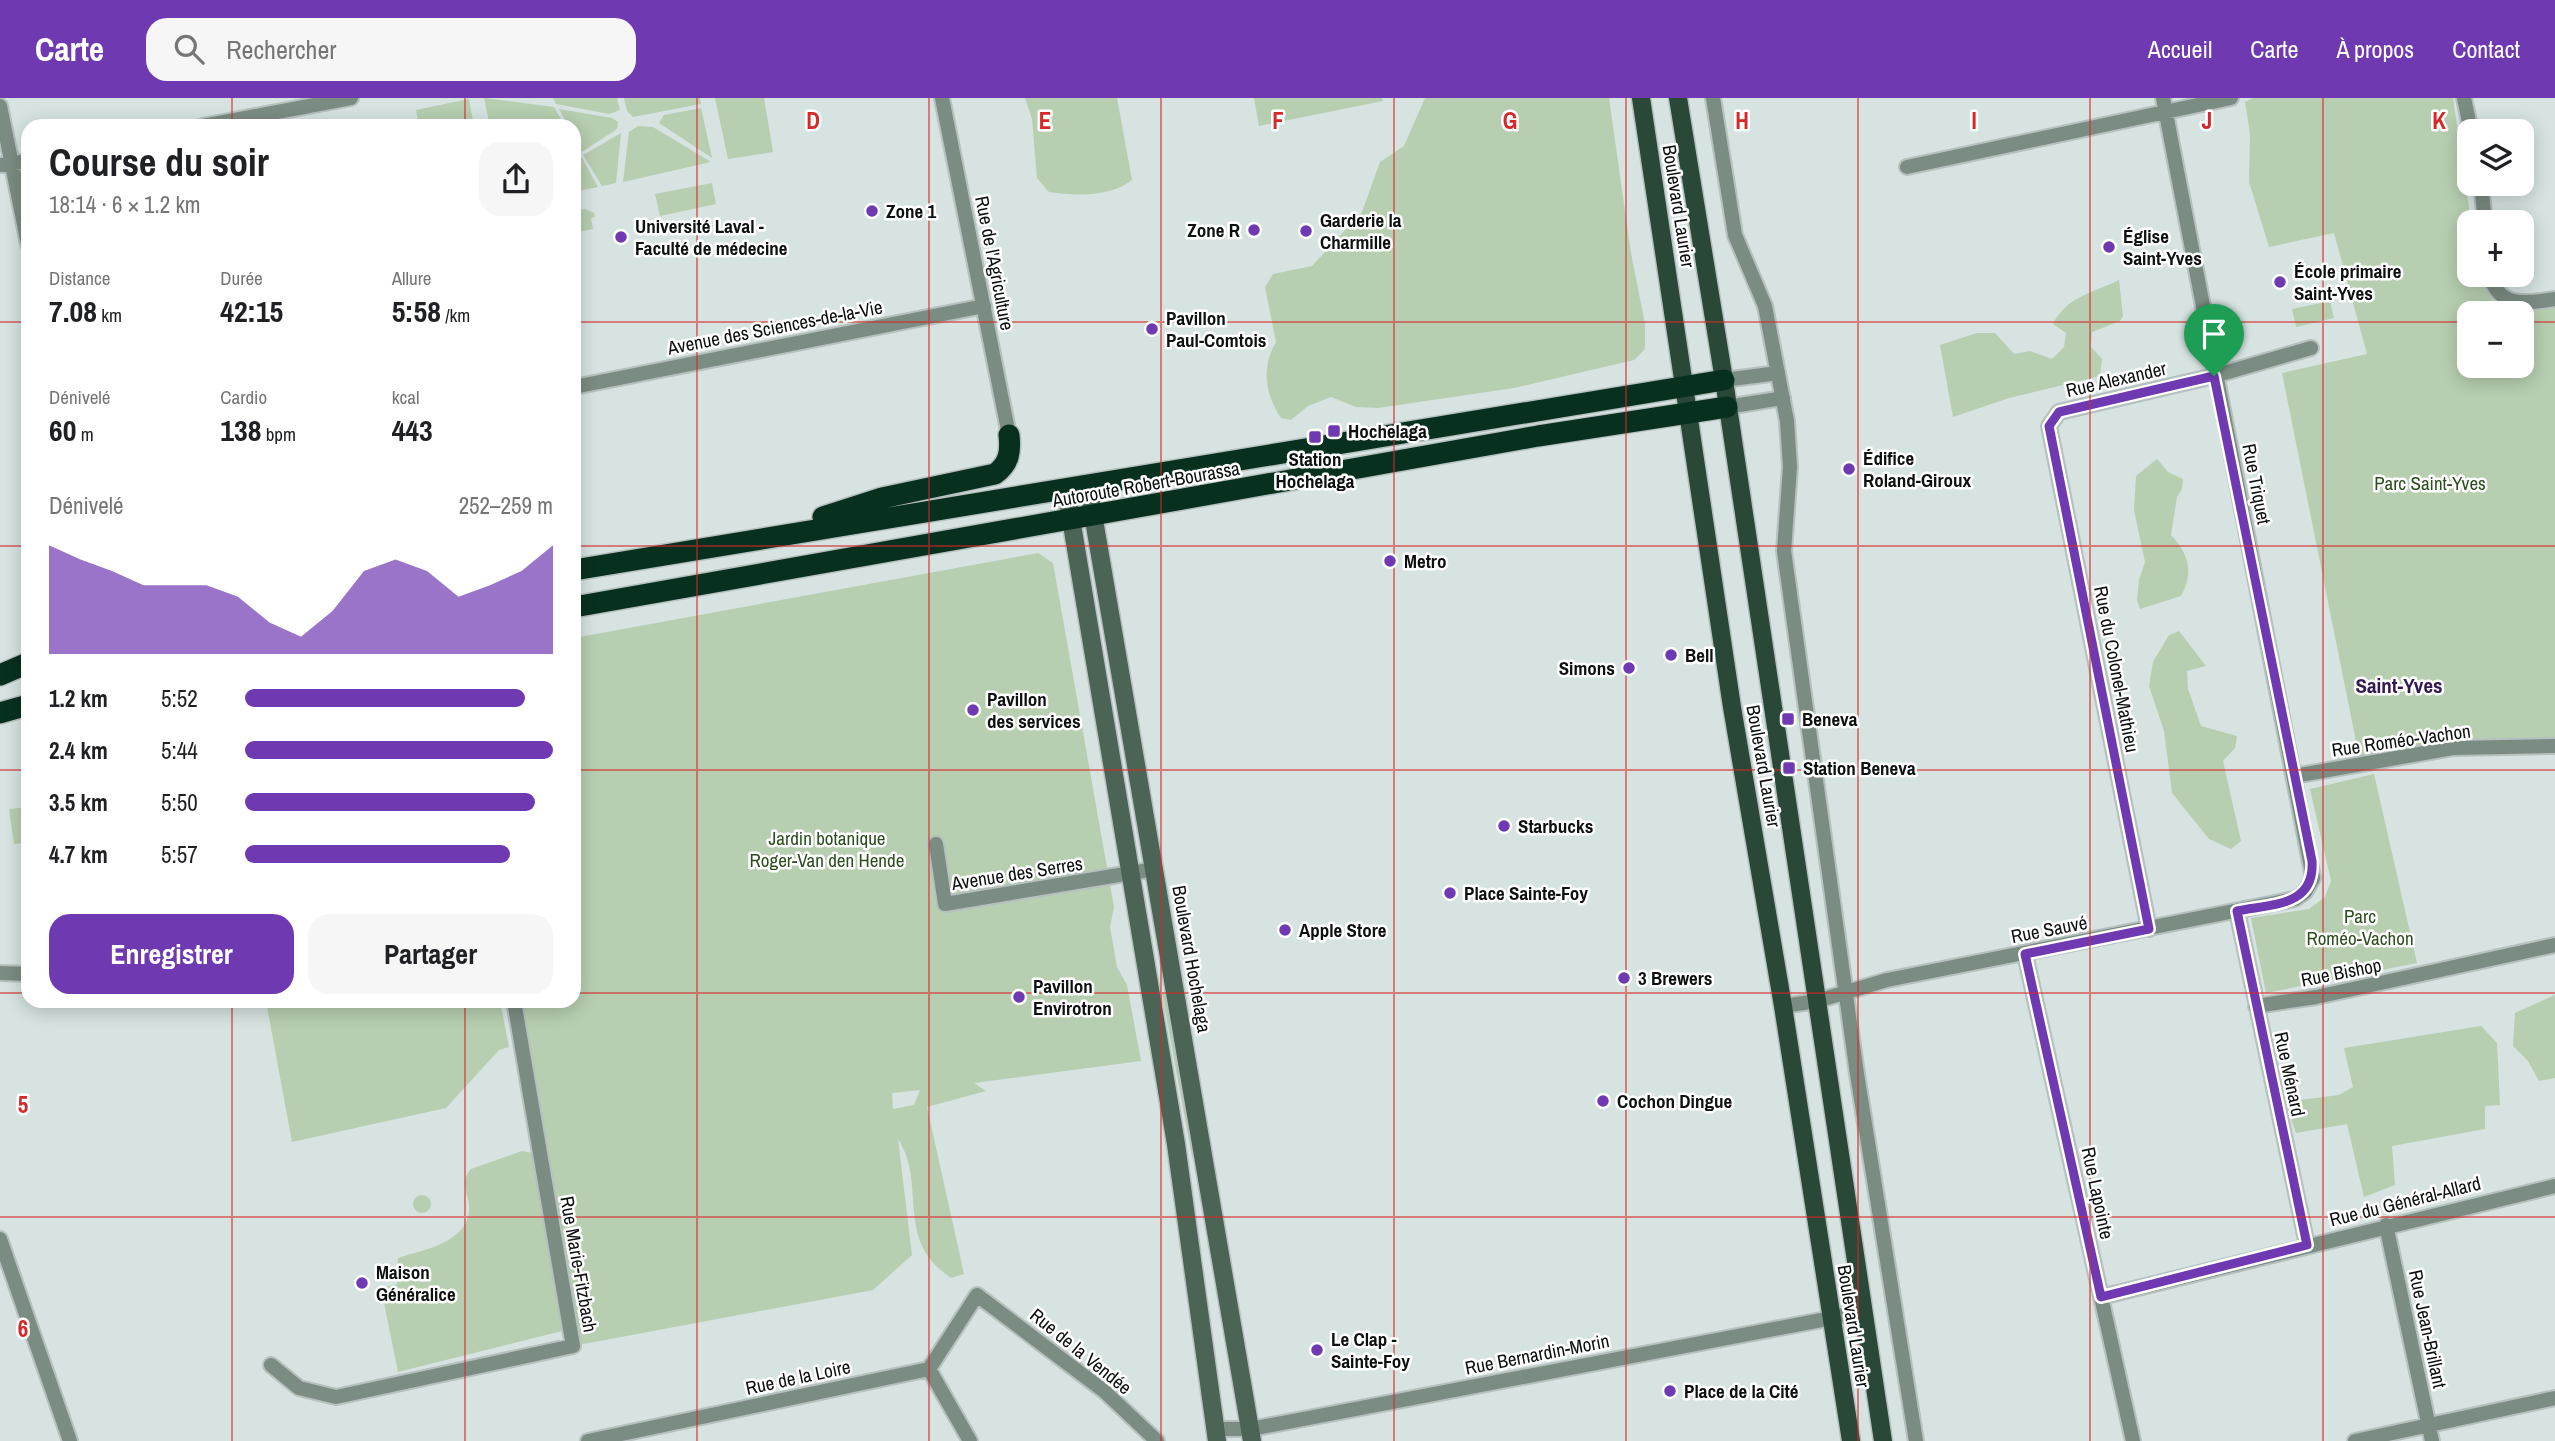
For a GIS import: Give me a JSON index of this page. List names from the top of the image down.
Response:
{
  "streets": {
    "highway": ["Autoroute Robert-Bourassa"],
    "main road": ["Boulevard Laurier", "Boulevard Hochelaga"],
    "street": [
      "Rue de l'Agriculture",
      "Avenue des Sciences-de-la-Vie",
      "Rue Alexander",
      "Rue Triquet",
      "Rue du Colonel-Mathieu",
      "Rue Roméo-Vachon",
      "Avenue des Serres",
      "Rue Sauvé",
      "Rue Bishop",
      "Rue Ménard",
      "Rue Lapointe",
      "Rue du Général-Allard",
      "Rue Marie-Fitzbach",
      "Rue Jean-Brillant",
      "Rue de la Vendée",
      "Rue Bernardin-Morin",
      "Rue de la Loire"
    ]
  },
  "crossings": [
    ["Boulevard Laurier", "Autoroute Robert-Bourassa"],
    ["Boulevard Laurier", "Rue Sauvé"],
    ["Boulevard Laurier", "Rue Bernardin-Morin"],
    ["Rue de l'Agriculture", "Avenue des Sciences-de-la-Vie"],
    ["Rue Alexander", "Rue Triquet"],
    ["Rue Alexander", "Rue du Colonel-Mathieu"],
    ["Autoroute Robert-Bourassa", "Boulevard Hochelaga"],
    ["Rue Triquet", "Rue Roméo-Vachon"],
    ["Rue Triquet", "Rue Sauvé"],
    ["Rue du Colonel-Mathieu", "Rue Sauvé"],
    ["Avenue des Serres", "Boulevard Hochelaga"],
    ["Rue Sauvé", "Rue Ménard"],
    ["Rue Sauvé", "Rue Lapointe"],
    ["Boulevard Hochelaga", "Rue Bernardin-Morin"],
    ["Rue Bishop", "Rue Ménard"],
    ["Rue Ménard", "Rue du Général-Allard"],
    ["Rue Lapointe", "Rue du Général-Allard"],
    ["Rue du Général-Allard", "Rue Jean-Brillant"],
    ["Rue de la Vendée", "Rue de la Loire"]
  ],
  "districts": ["Saint-Yves"],
  "parks": ["Parc Saint-Yves", "Jardin botanique Roger-Van den Hende", "Parc Roméo-Vachon"],
  "places": {
    "other": [
      "Zone 1",
      "Zone R",
      "Garderie la Charmille",
      "Université Laval - Faculté de médecine",
      "Église Saint-Yves",
      "École primaire Saint-Yves",
      "Pavillon Paul-Comtois",
      "Édifice Roland-Giroux",
      "Metro",
      "Bell",
      "Simons",
      "Pavillon des services",
      "Starbucks",
      "Place Sainte-Foy",
      "Apple Store",
      "3 Brewers",
      "Pavillon Envirotron",
      "Cochon Dingue",
      "Maison Généralice",
      "Le Clap - Sainte-Foy",
      "Place de la Cité"
    ],
    "transit": [
      "Hochelaga",
      "Station Hochelaga",
      "Beneva",
      "Station Beneva"
    ]
  },
  "page": {
    "header": "Carte",
    "search": "Rechercher",
    "nav": [
      "Accueil",
      "Carte",
      "À propos",
      "Contact"
    ],
    "map_buttons": ["+", "−"],
    "heading": ["Course du soir", "18:14 · 6 × 1.2 km"],
    "stats": [
      ["Distance", "7.08 km"],
      ["Durée", "42:15"],
      ["Allure", "5:58 /km"],
      ["Dénivelé", "60 m"],
      ["Cardio", "138 bpm"],
      ["kcal", "443"]
    ],
    "chart": ["Dénivelé", "252–259 m"],
    "list": [
      {
        "name": "1.2 km",
        "note": "5:52"
      },
      {
        "name": "2.4 km",
        "note": "5:44"
      },
      {
        "name": "3.5 km",
        "note": "5:50"
      },
      {
        "name": "4.7 km",
        "note": "5:57"
      }
    ],
    "buttons": ["Enregistrer", "Partager"]
  },
  "grid": {
    "columns": [
      "D",
      "E",
      "F",
      "G",
      "H",
      "I",
      "J",
      "K"
    ],
    "rows": ["5", "6"]
  }
}
